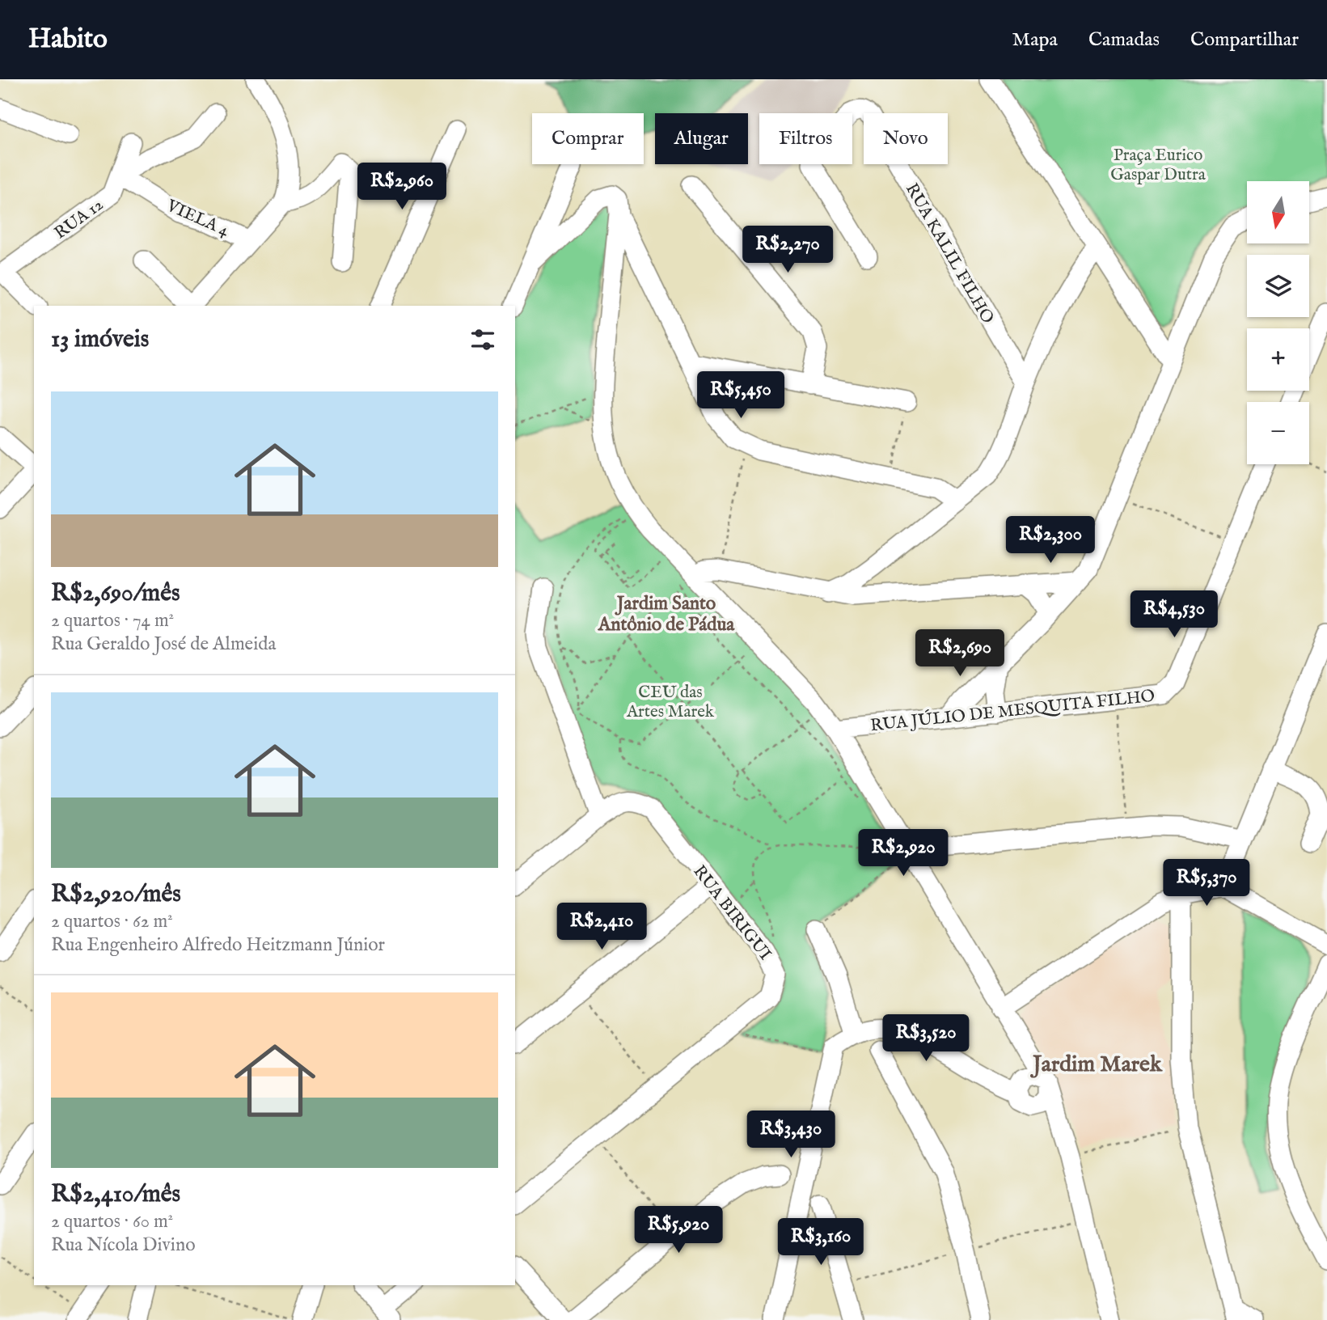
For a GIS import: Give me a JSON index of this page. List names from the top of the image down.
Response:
{
  "streets": {
    "street": [
      "VIELA 4",
      "RUA 12",
      "RUA KALIL FILHO",
      "RUA JÚLIO DE MESQUITA FILHO",
      "RUA BIRIGUI"
    ]
  },
  "crossings": [
    ["VIELA 4", "RUA 12"]
  ],
  "districts": ["Jardim Santo Antônio de Pádua", "Jardim Marek"],
  "parks": ["Praça Eurico Gaspar Dutra", "CEU das Artes Marek"],
  "north": "bottom",
  "page": {
    "header": "Habito",
    "nav": ["Mapa", "Camadas", "Compartilhar"],
    "chip": [
      "Comprar",
      "Alugar",
      "Filtros",
      "Novo"
    ],
    "price": [
      "R$2,960",
      "R$2,270",
      "R$5,450",
      "R$2,300",
      "R$4,530",
      "R$2,690",
      "R$2,920",
      "R$5,370",
      "R$2,410",
      "R$3,520",
      "R$3,430",
      "R$5,920",
      "R$3,160"
    ],
    "map_buttons": ["+", "−"],
    "heading": "13 imóveis",
    "list": [
      {
        "name": "R$2,690/mês",
        "note": "2 quartos · 74 m² · Rua Geraldo José de Almeida"
      },
      {
        "name": "R$2,920/mês",
        "note": "2 quartos · 62 m² · Rua Engenheiro Alfredo Heitzmann Júnior"
      },
      {
        "name": "R$2,410/mês",
        "note": "2 quartos · 60 m² · Rua Nícola Divino"
      }
    ]
  }
}
